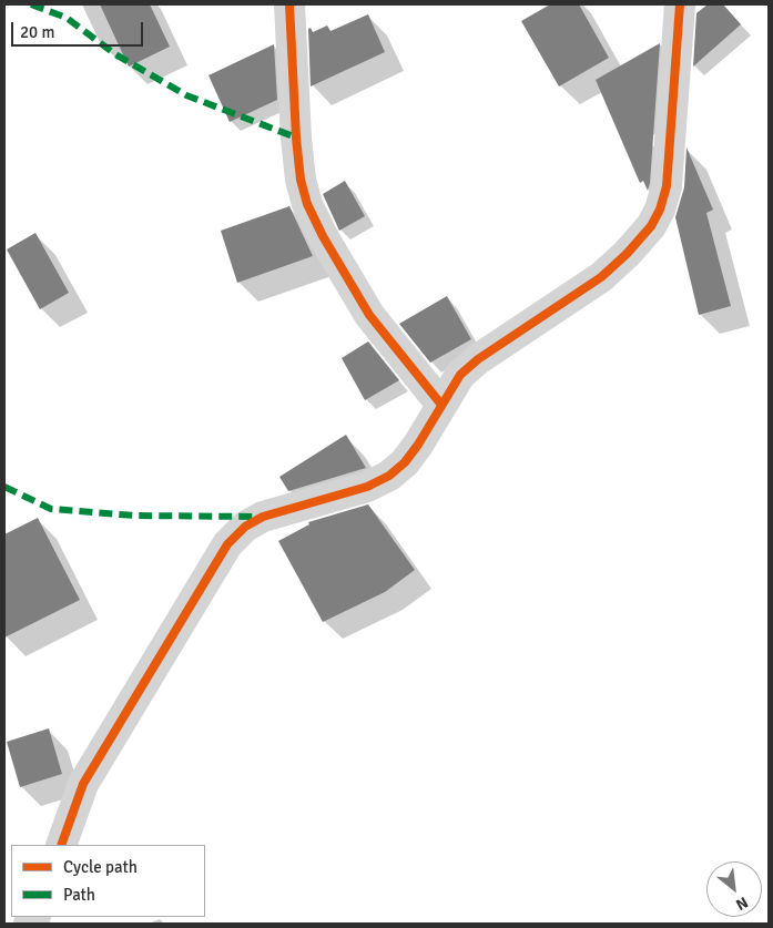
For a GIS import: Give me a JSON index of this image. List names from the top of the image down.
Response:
{
  "legend": ["Cycle path", "Path"],
  "scale_bar": "20 m",
  "north": "bottom right"
}
